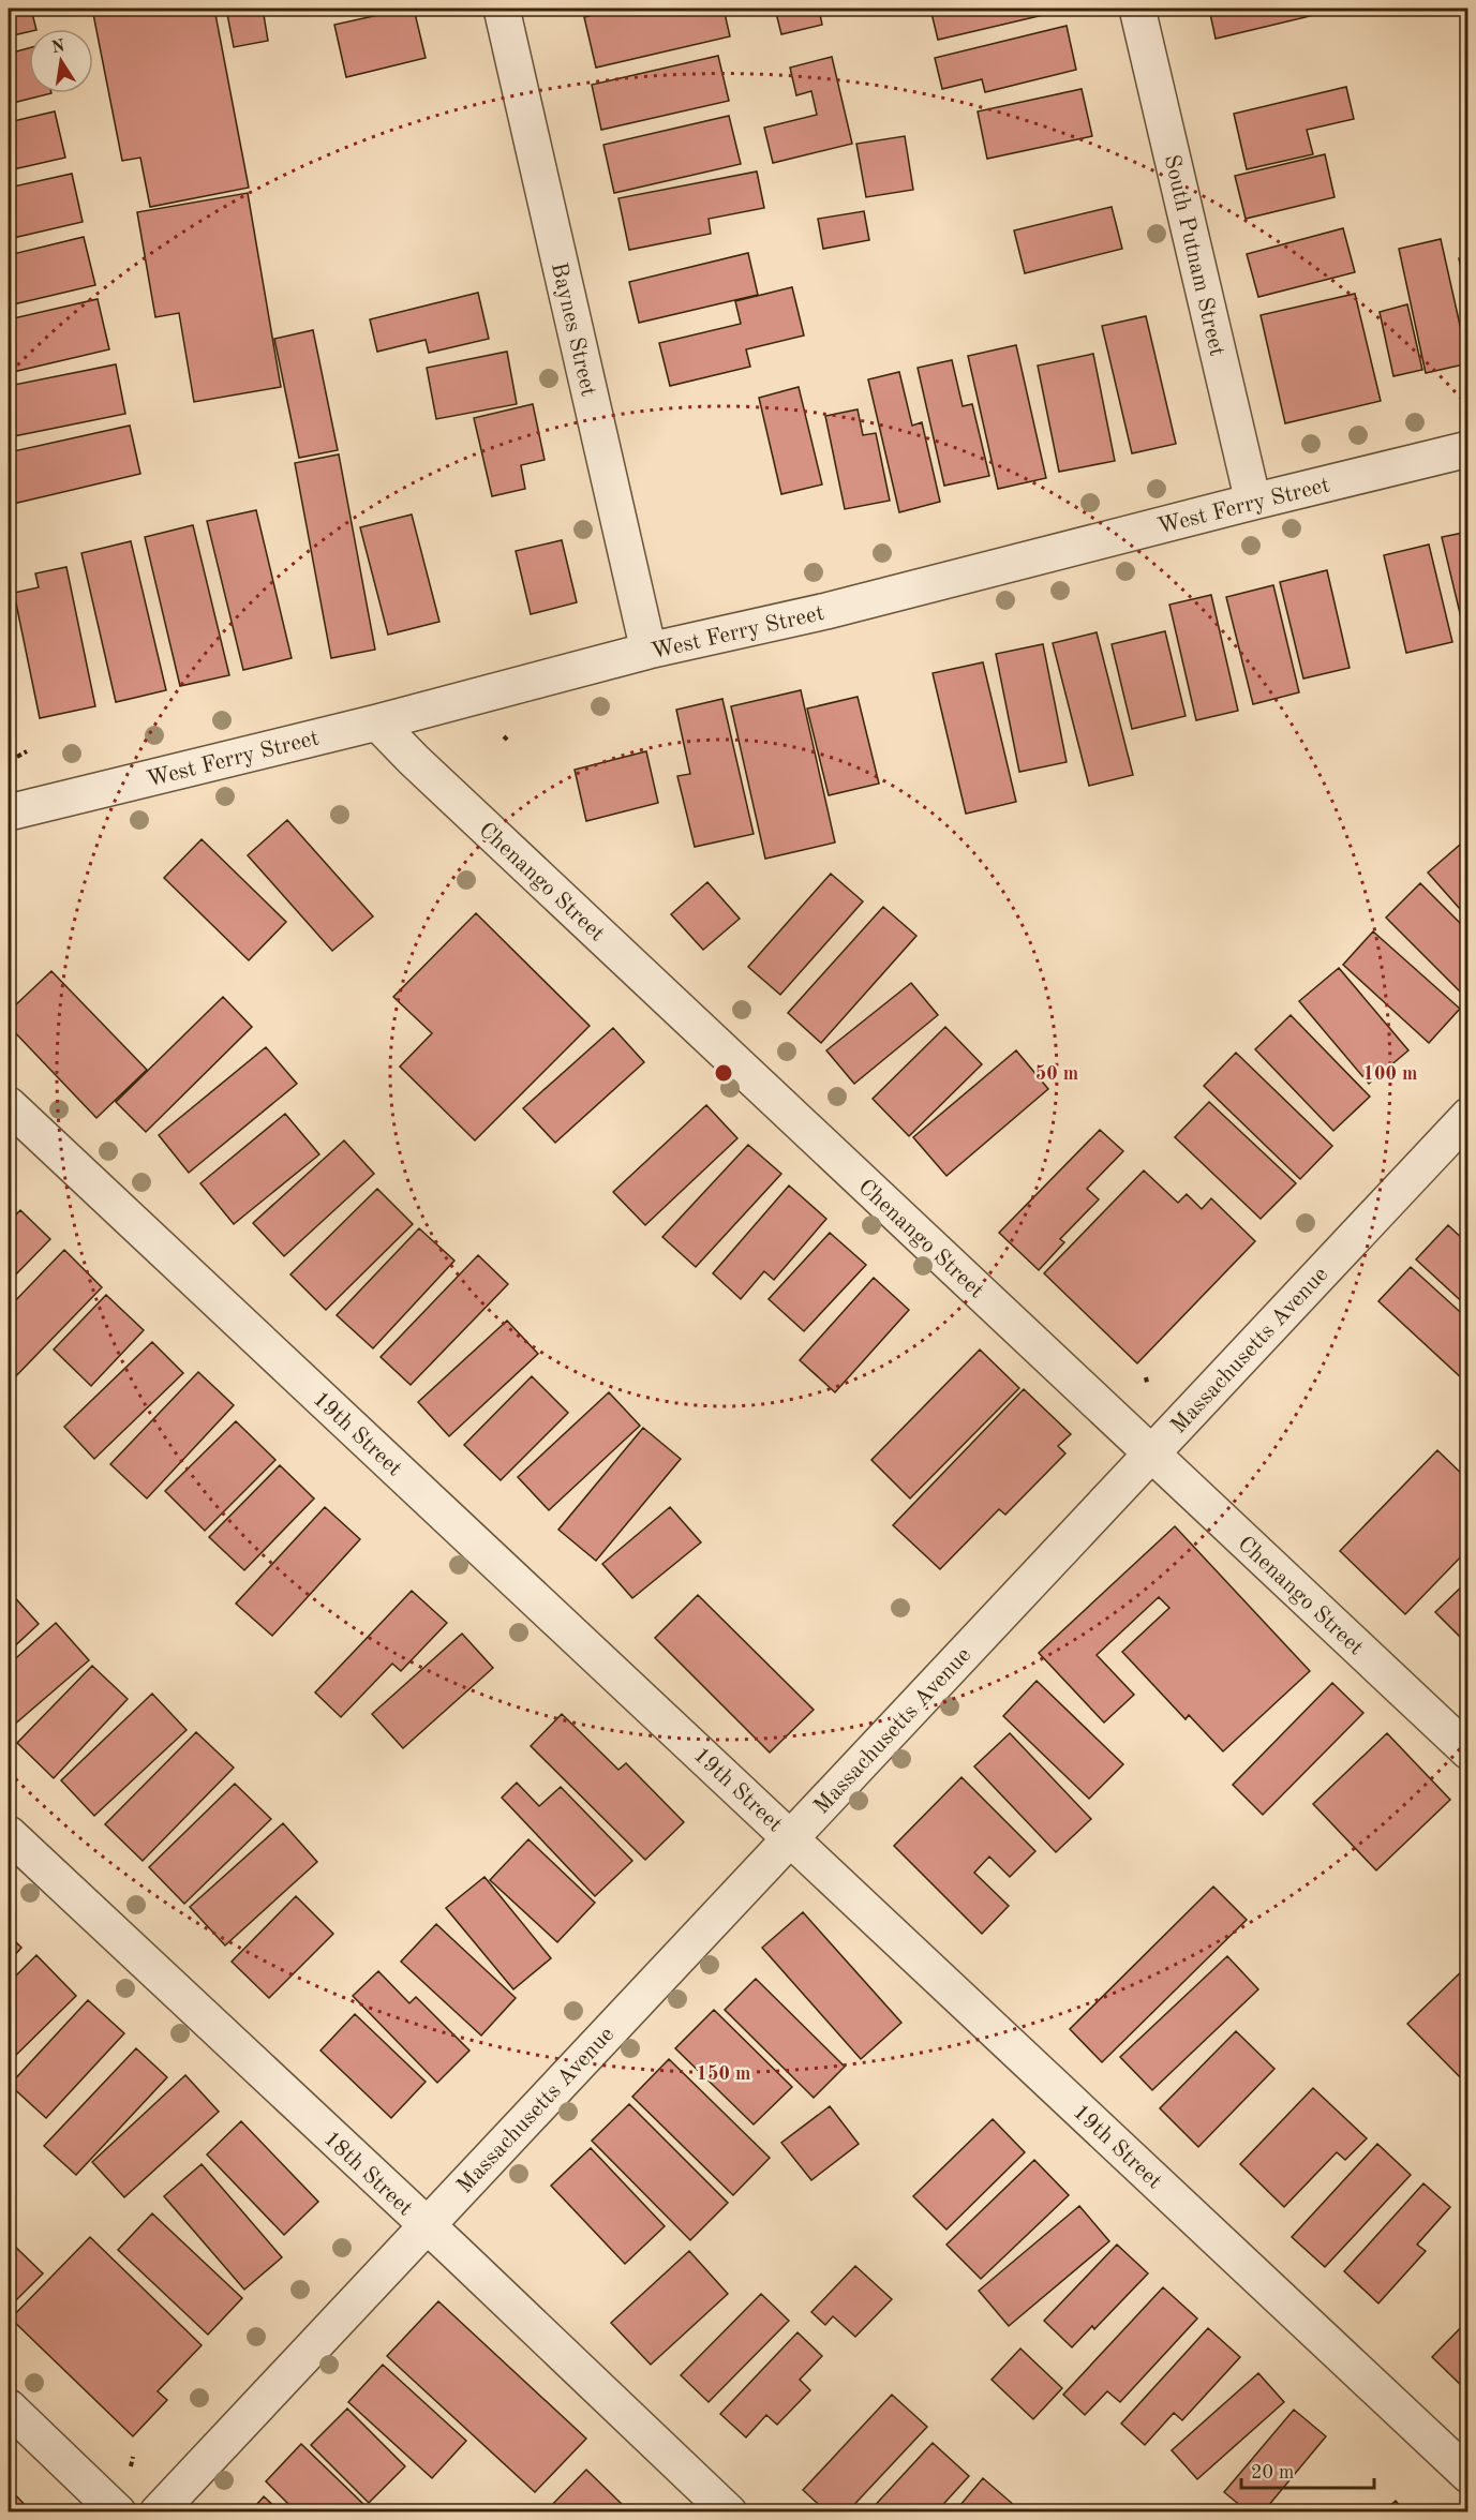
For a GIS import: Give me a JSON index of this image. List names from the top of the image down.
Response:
{
  "streets": {
    "street": [
      "South Putnam Street",
      "Baynes Street",
      "West Ferry Street",
      "Chenango Street",
      "Massachusetts Avenue",
      "19th Street",
      "18th Street"
    ]
  },
  "crossings": [
    ["South Putnam Street", "West Ferry Street"],
    ["Baynes Street", "West Ferry Street"],
    ["West Ferry Street", "Chenango Street"],
    ["Chenango Street", "Massachusetts Avenue"],
    ["Massachusetts Avenue", "19th Street"],
    ["Massachusetts Avenue", "18th Street"]
  ],
  "scale_bar": "20 m",
  "north": "top",
  "rings": ["50 m", "100 m", "150 m"]
}
